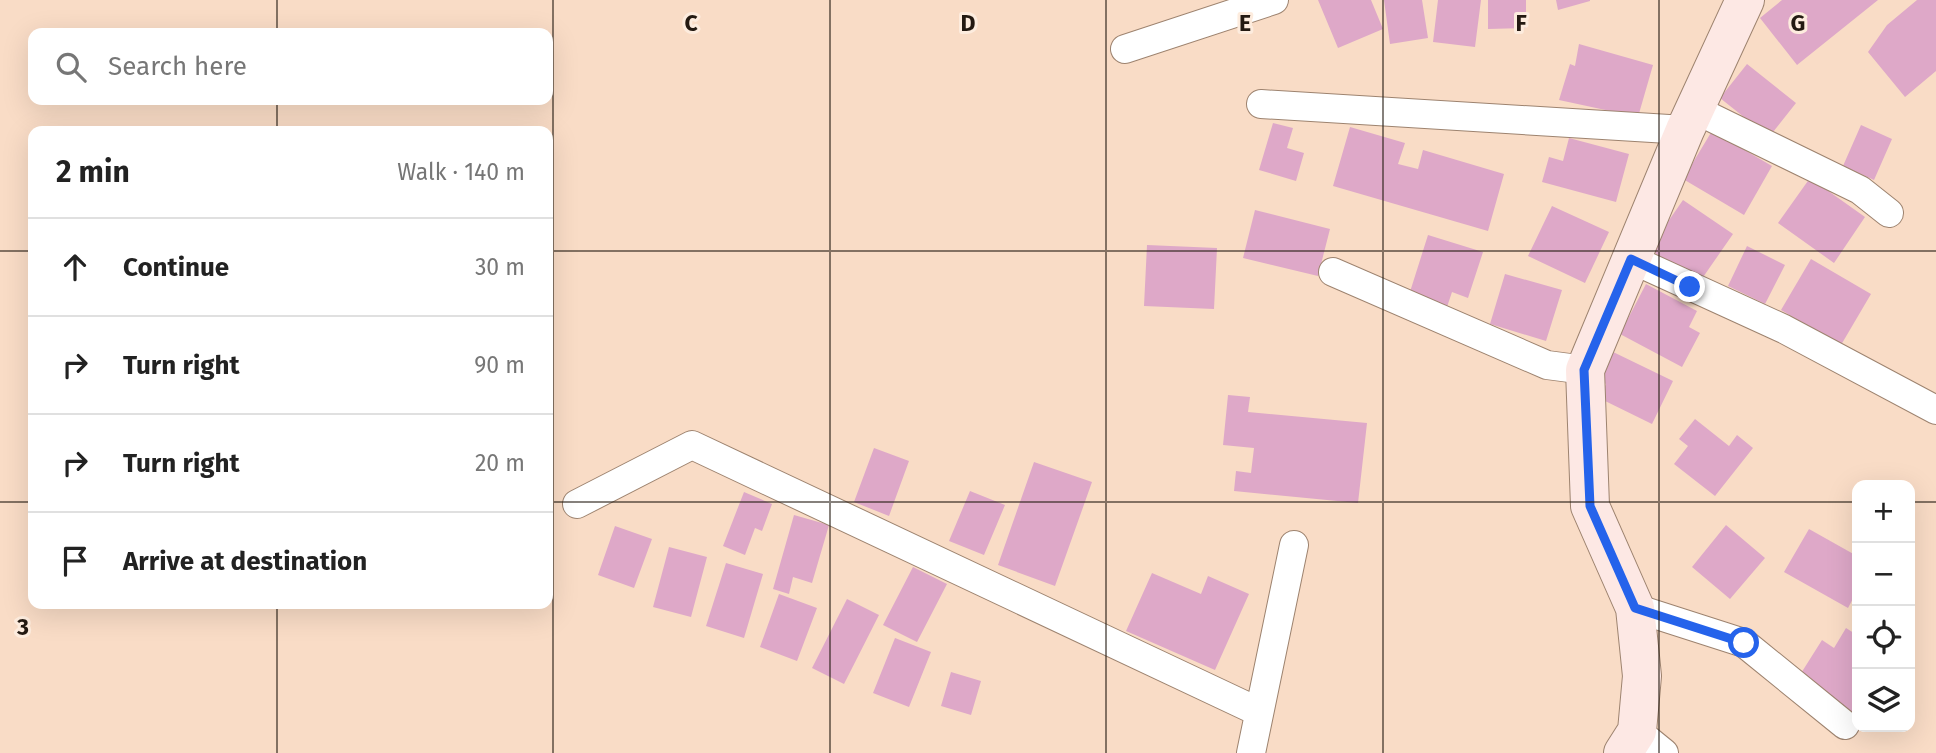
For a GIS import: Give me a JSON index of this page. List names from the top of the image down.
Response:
{
  "page": {
    "search": "Search here",
    "heading": ["2 min", "Walk · 140 m"],
    "list": [
      ["Continue", "30 m"],
      ["Turn right", "90 m"],
      ["Turn right", "20 m"],
      "Arrive at destination"
    ],
    "map_buttons": ["+", "−"]
  },
  "grid": {
    "columns": [
      "C",
      "D",
      "E",
      "F",
      "G"
    ],
    "rows": ["3"]
  }
}
